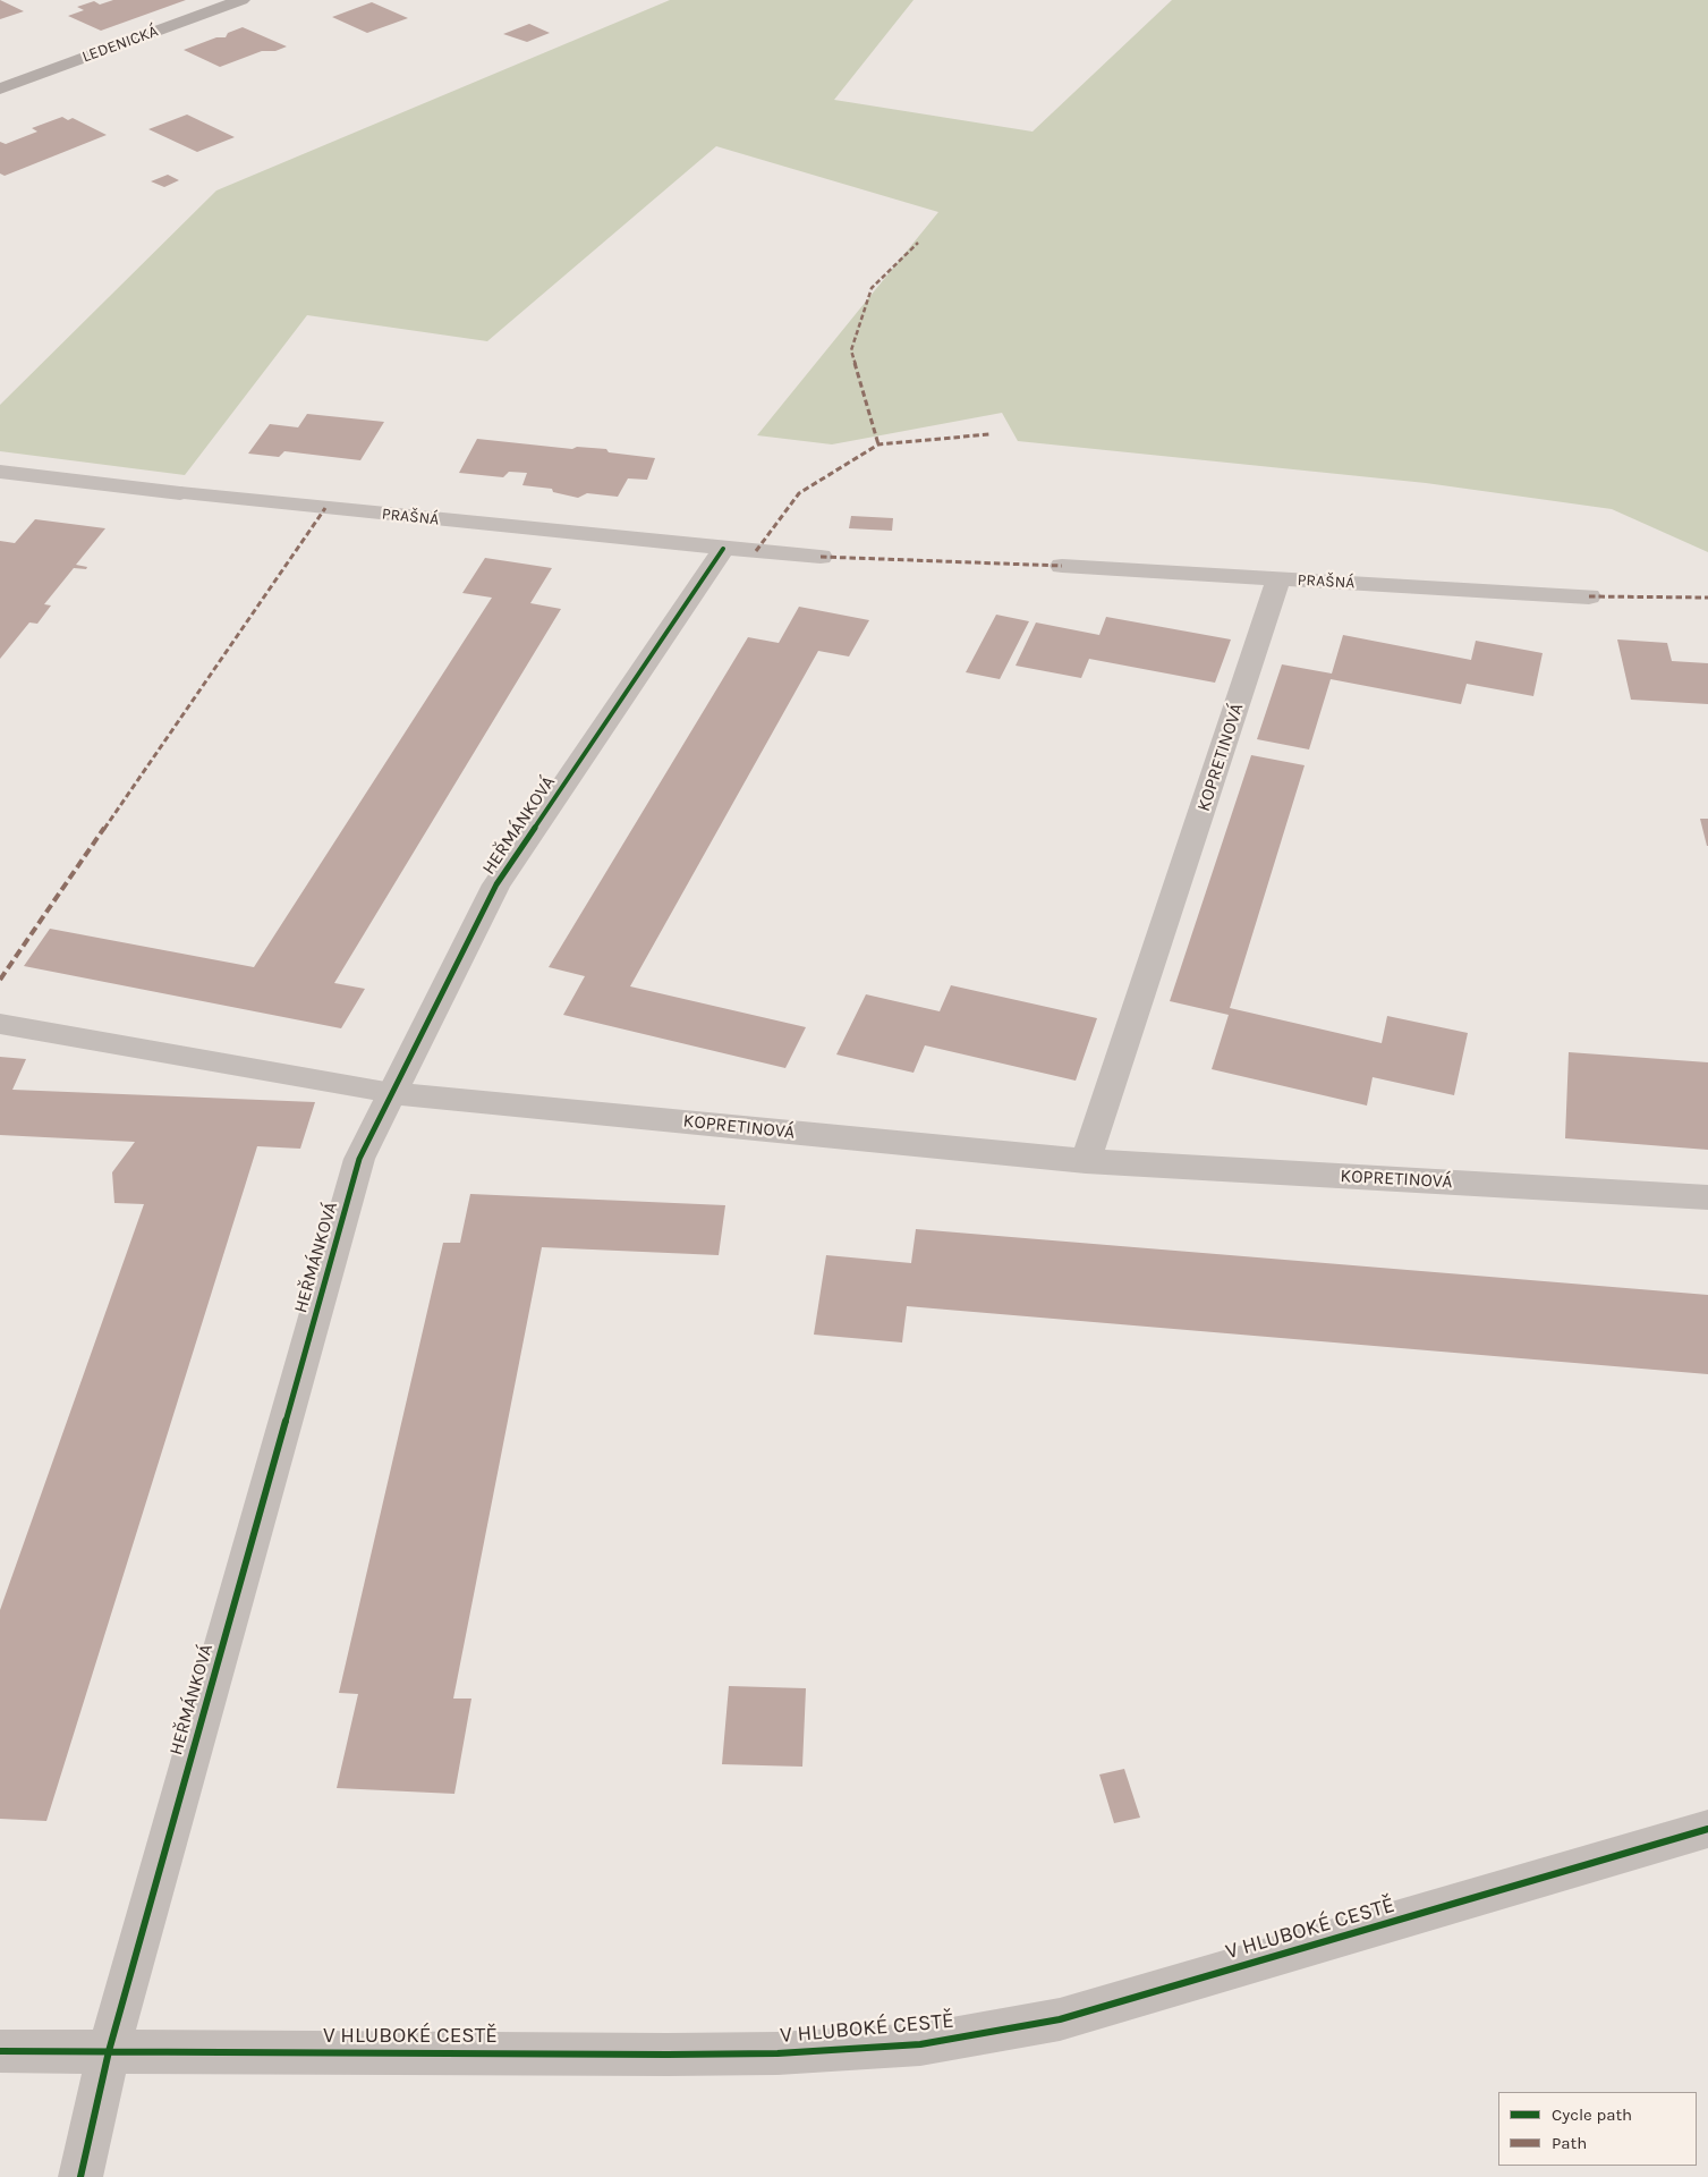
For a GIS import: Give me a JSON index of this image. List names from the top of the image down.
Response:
{
  "streets": {
    "main road": ["LEDENICKÁ"],
    "street": [
      "PRAŠNÁ",
      "KOPRETINOVÁ",
      "HEŘMÁNKOVÁ",
      "V HLUBOKÉ CESTĚ"
    ]
  },
  "crossings": [
    ["PRAŠNÁ", "KOPRETINOVÁ"],
    ["PRAŠNÁ", "HEŘMÁNKOVÁ"],
    ["KOPRETINOVÁ", "HEŘMÁNKOVÁ"],
    ["HEŘMÁNKOVÁ", "V HLUBOKÉ CESTĚ"]
  ],
  "legend": ["Cycle path", "Path"]
}
